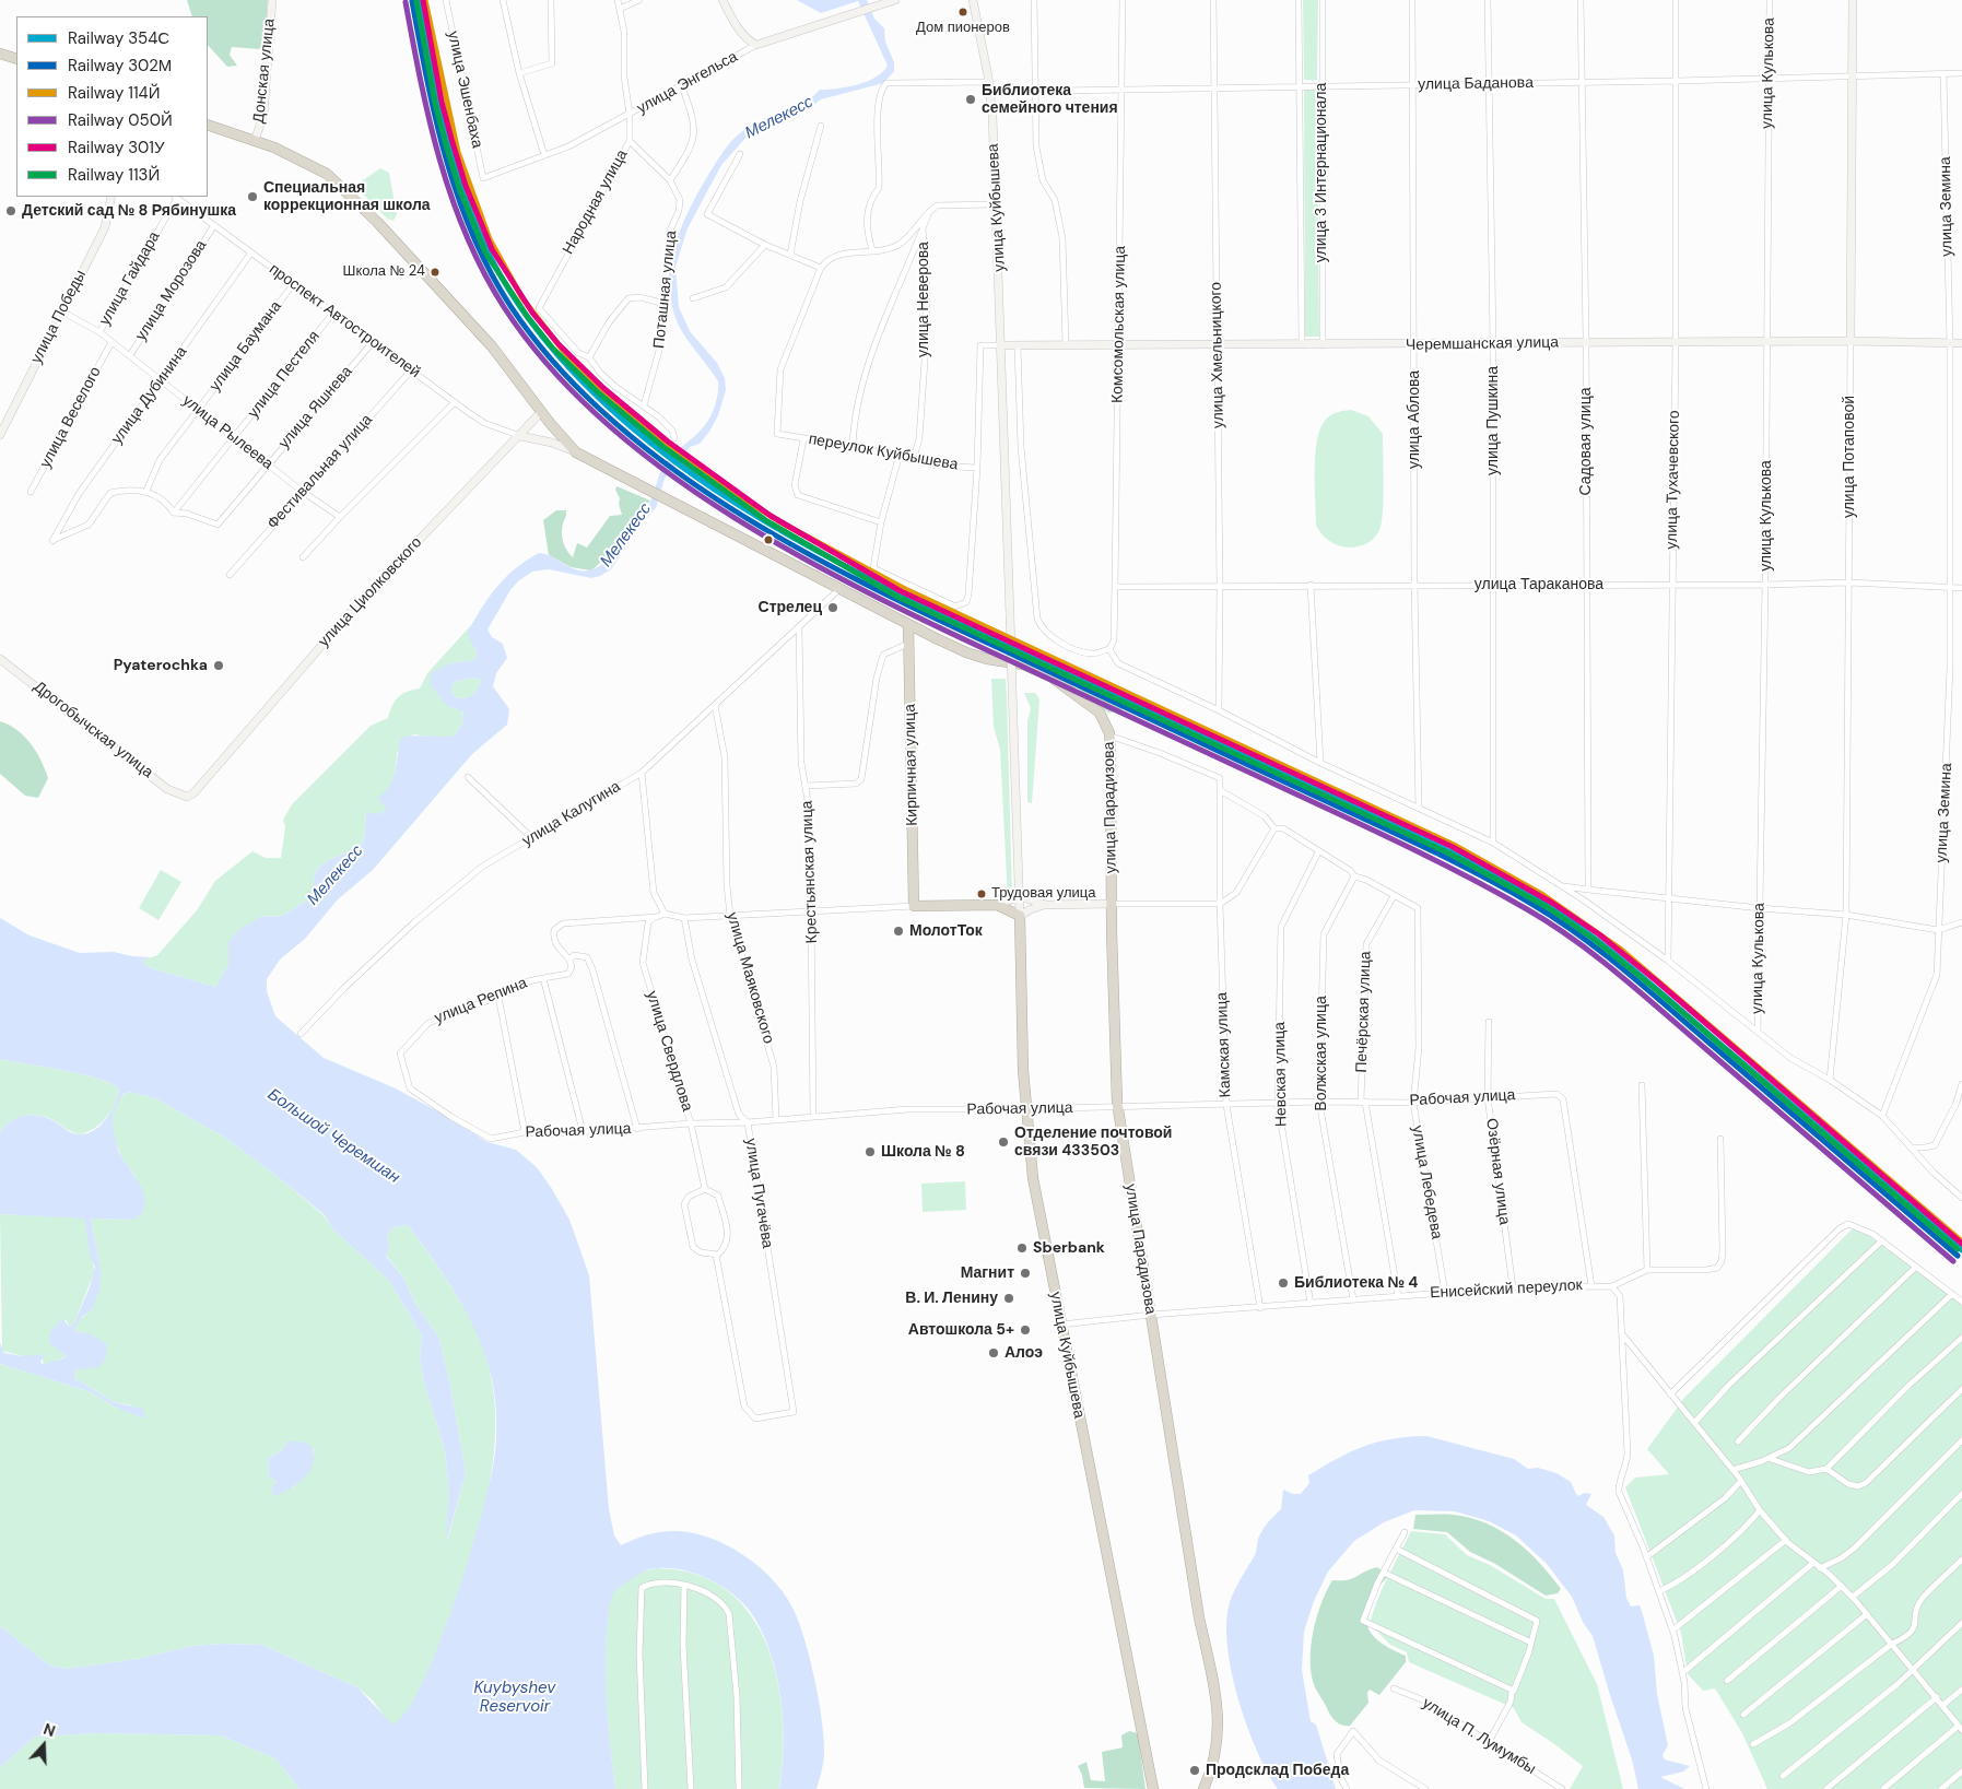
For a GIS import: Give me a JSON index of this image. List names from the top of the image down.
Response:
{
  "streets": {
    "highway": ["улица Куйбышева", "Кирпичная улица", "улица Парадизова"],
    "main road": [
      "Донская улица",
      "улица Энгельса",
      "улица Победы",
      "Черемшанская улица",
      "улица Потаповой",
      "улица Циолковского",
      "Дрогобычская улица"
    ],
    "street": [
      "улица Кулькова",
      "улица Баданова",
      "улица Эшенбаха",
      "улица 3 Интернационала",
      "Народная улица",
      "улица Земина",
      "улица Гайдара",
      "Поташная улица",
      "улица Морозова",
      "улица Неверова",
      "проспект Автостроителей",
      "Комсомольская улица",
      "улица Баумана",
      "улица Хмельницкого",
      "улица Пестеля",
      "улица Дубинина",
      "улица Яшнева",
      "улица Веселого",
      "улица Аблова",
      "улица Пушкина",
      "улица Рылеева",
      "Садовая улица",
      "переулок Куйбышева",
      "Фестивальная улица",
      "улица Тухачевского",
      "улица Тараканова",
      "улица Калугина",
      "Крестьянская улица",
      "улица Маяковского",
      "улица Репина",
      "Печёрская улица",
      "Камская улица",
      "улица Свердлова",
      "Волжская улица",
      "Невская улица",
      "Рабочая улица",
      "Озёрная улица",
      "улица Лебедева",
      "улица Пугачёва",
      "Енисейский переулок",
      "улица П. Лумумбы"
    ]
  },
  "crossings": [
    ["улица Кулькова", "улица Баданова"],
    ["улица Кулькова", "Черемшанская улица"],
    ["улица Кулькова", "улица Тараканова"],
    ["улица Энгельса", "улица Эшенбаха"],
    ["улица Энгельса", "Народная улица"],
    ["улица Баданова", "улица 3 Интернационала"],
    ["улица Баданова", "улица Земина"],
    ["улица Баданова", "улица Куйбышева"],
    ["улица Баданова", "Комсомольская улица"],
    ["улица Баданова", "улица Хмельницкого"],
    ["улица Баданова", "улица Аблова"],
    ["улица Баданова", "улица Пушкина"],
    ["улица Баданова", "Садовая улица"],
    ["улица Баданова", "улица Потаповой"],
    ["улица Баданова", "улица Тухачевского"],
    ["улица 3 Интернационала", "Черемшанская улица"],
    ["улица Земина", "Черемшанская улица"],
    ["улица Земина", "улица Тараканова"],
    ["улица Куйбышева", "Черемшанская улица"],
    ["улица Куйбышева", "переулок Куйбышева"],
    ["улица Куйбышева", "Рабочая улица"],
    ["улица Куйбышева", "Енисейский переулок"],
    ["улица Гайдара", "проспект Автостроителей"],
    ["улица Гайдара", "улица Рылеева"],
    ["улица Морозова", "проспект Автостроителей"],
    ["улица Морозова", "улица Рылеева"],
    ["улица Неверова", "переулок Куйбышева"],
    ["улица Победы", "улица Рылеева"],
    ["проспект Автостроителей", "улица Баумана"],
    ["проспект Автостроителей", "улица Пестеля"],
    ["проспект Автостроителей", "улица Дубинина"],
    ["проспект Автостроителей", "улица Яшнева"],
    ["проспект Автостроителей", "Фестивальная улица"],
    ["проспект Автостроителей", "улица Циолковского"],
    ["Комсомольская улица", "Черемшанская улица"],
    ["Комсомольская улица", "улица Тараканова"],
    ["Черемшанская улица", "улица Хмельницкого"],
    ["Черемшанская улица", "улица Аблова"],
    ["Черемшанская улица", "улица Пушкина"],
    ["Черемшанская улица", "Садовая улица"],
    ["Черемшанская улица", "переулок Куйбышева"],
    ["Черемшанская улица", "улица Потаповой"],
    ["Черемшанская улица", "улица Тухачевского"],
    ["улица Баумана", "улица Дубинина"],
    ["улица Баумана", "улица Рылеева"],
    ["улица Хмельницкого", "улица Тараканова"],
    ["улица Пестеля", "улица Яшнева"],
    ["улица Пестеля", "улица Рылеева"],
    ["улица Дубинина", "улица Рылеева"],
    ["улица Яшнева", "улица Рылеева"],
    ["улица Веселого", "улица Рылеева"],
    ["улица Аблова", "улица Тараканова"],
    ["улица Пушкина", "улица Тараканова"],
    ["улица Рылеева", "Фестивальная улица"],
    ["Садовая улица", "улица Тараканова"],
    ["улица Потаповой", "улица Тараканова"],
    ["улица Тухачевского", "улица Тараканова"],
    ["улица Циолковского", "Дрогобычская улица"],
    ["Кирпичная улица", "улица Парадизова"],
    ["улица Парадизова", "Камская улица"],
    ["улица Парадизова", "Рабочая улица"],
    ["улица Парадизова", "Енисейский переулок"],
    ["улица Калугина", "Крестьянская улица"],
    ["улица Калугина", "улица Маяковского"],
    ["Крестьянская улица", "Рабочая улица"],
    ["улица Маяковского", "Рабочая улица"],
    ["улица Репина", "Рабочая улица"],
    ["Печёрская улица", "Рабочая улица"],
    ["Печёрская улица", "улица Лебедева"],
    ["Печёрская улица", "Енисейский переулок"],
    ["Камская улица", "Рабочая улица"],
    ["Камская улица", "Енисейский переулок"],
    ["улица Свердлова", "Рабочая улица"],
    ["улица Свердлова", "улица Пугачёва"],
    ["Волжская улица", "Рабочая улица"],
    ["Волжская улица", "Енисейский переулок"],
    ["Невская улица", "Рабочая улица"],
    ["Невская улица", "Енисейский переулок"],
    ["Рабочая улица", "Озёрная улица"],
    ["Рабочая улица", "улица Лебедева"],
    ["Рабочая улица", "улица Пугачёва"],
    ["Рабочая улица", "Енисейский переулок"],
    ["Озёрная улица", "Енисейский переулок"],
    ["улица Лебедева", "Енисейский переулок"]
  ],
  "water": ["Мелекесс", "Большой Черемшан", "Kuybyshev Reservoir"],
  "places": [
    "Дом пионеров",
    "Библиотека семейного чтения",
    "Специальная коррекционная школа",
    "Детский сад № 8 Рябинушка",
    "Школа № 24",
    "Стрелец",
    "Pyaterochka",
    "Трудовая улица",
    "МолотТок",
    "Отделение почтовой связи 433503",
    "Школа № 8",
    "Sberbank",
    "Магнит",
    "Библиотека № 4",
    "В. И. Ленину",
    "Автошкола 5+",
    "Алоэ",
    "Продсклад Победа"
  ],
  "lines": [
    "rail line 354С",
    "rail line 114Й",
    "rail line 301У",
    "rail line 302М",
    "rail line 113Й",
    "rail line 050Й"
  ],
  "legend": [
    "Railway 354С",
    "Railway 302М",
    "Railway 114Й",
    "Railway 050Й",
    "Railway 301У",
    "Railway 113Й"
  ],
  "north": "top"
}
